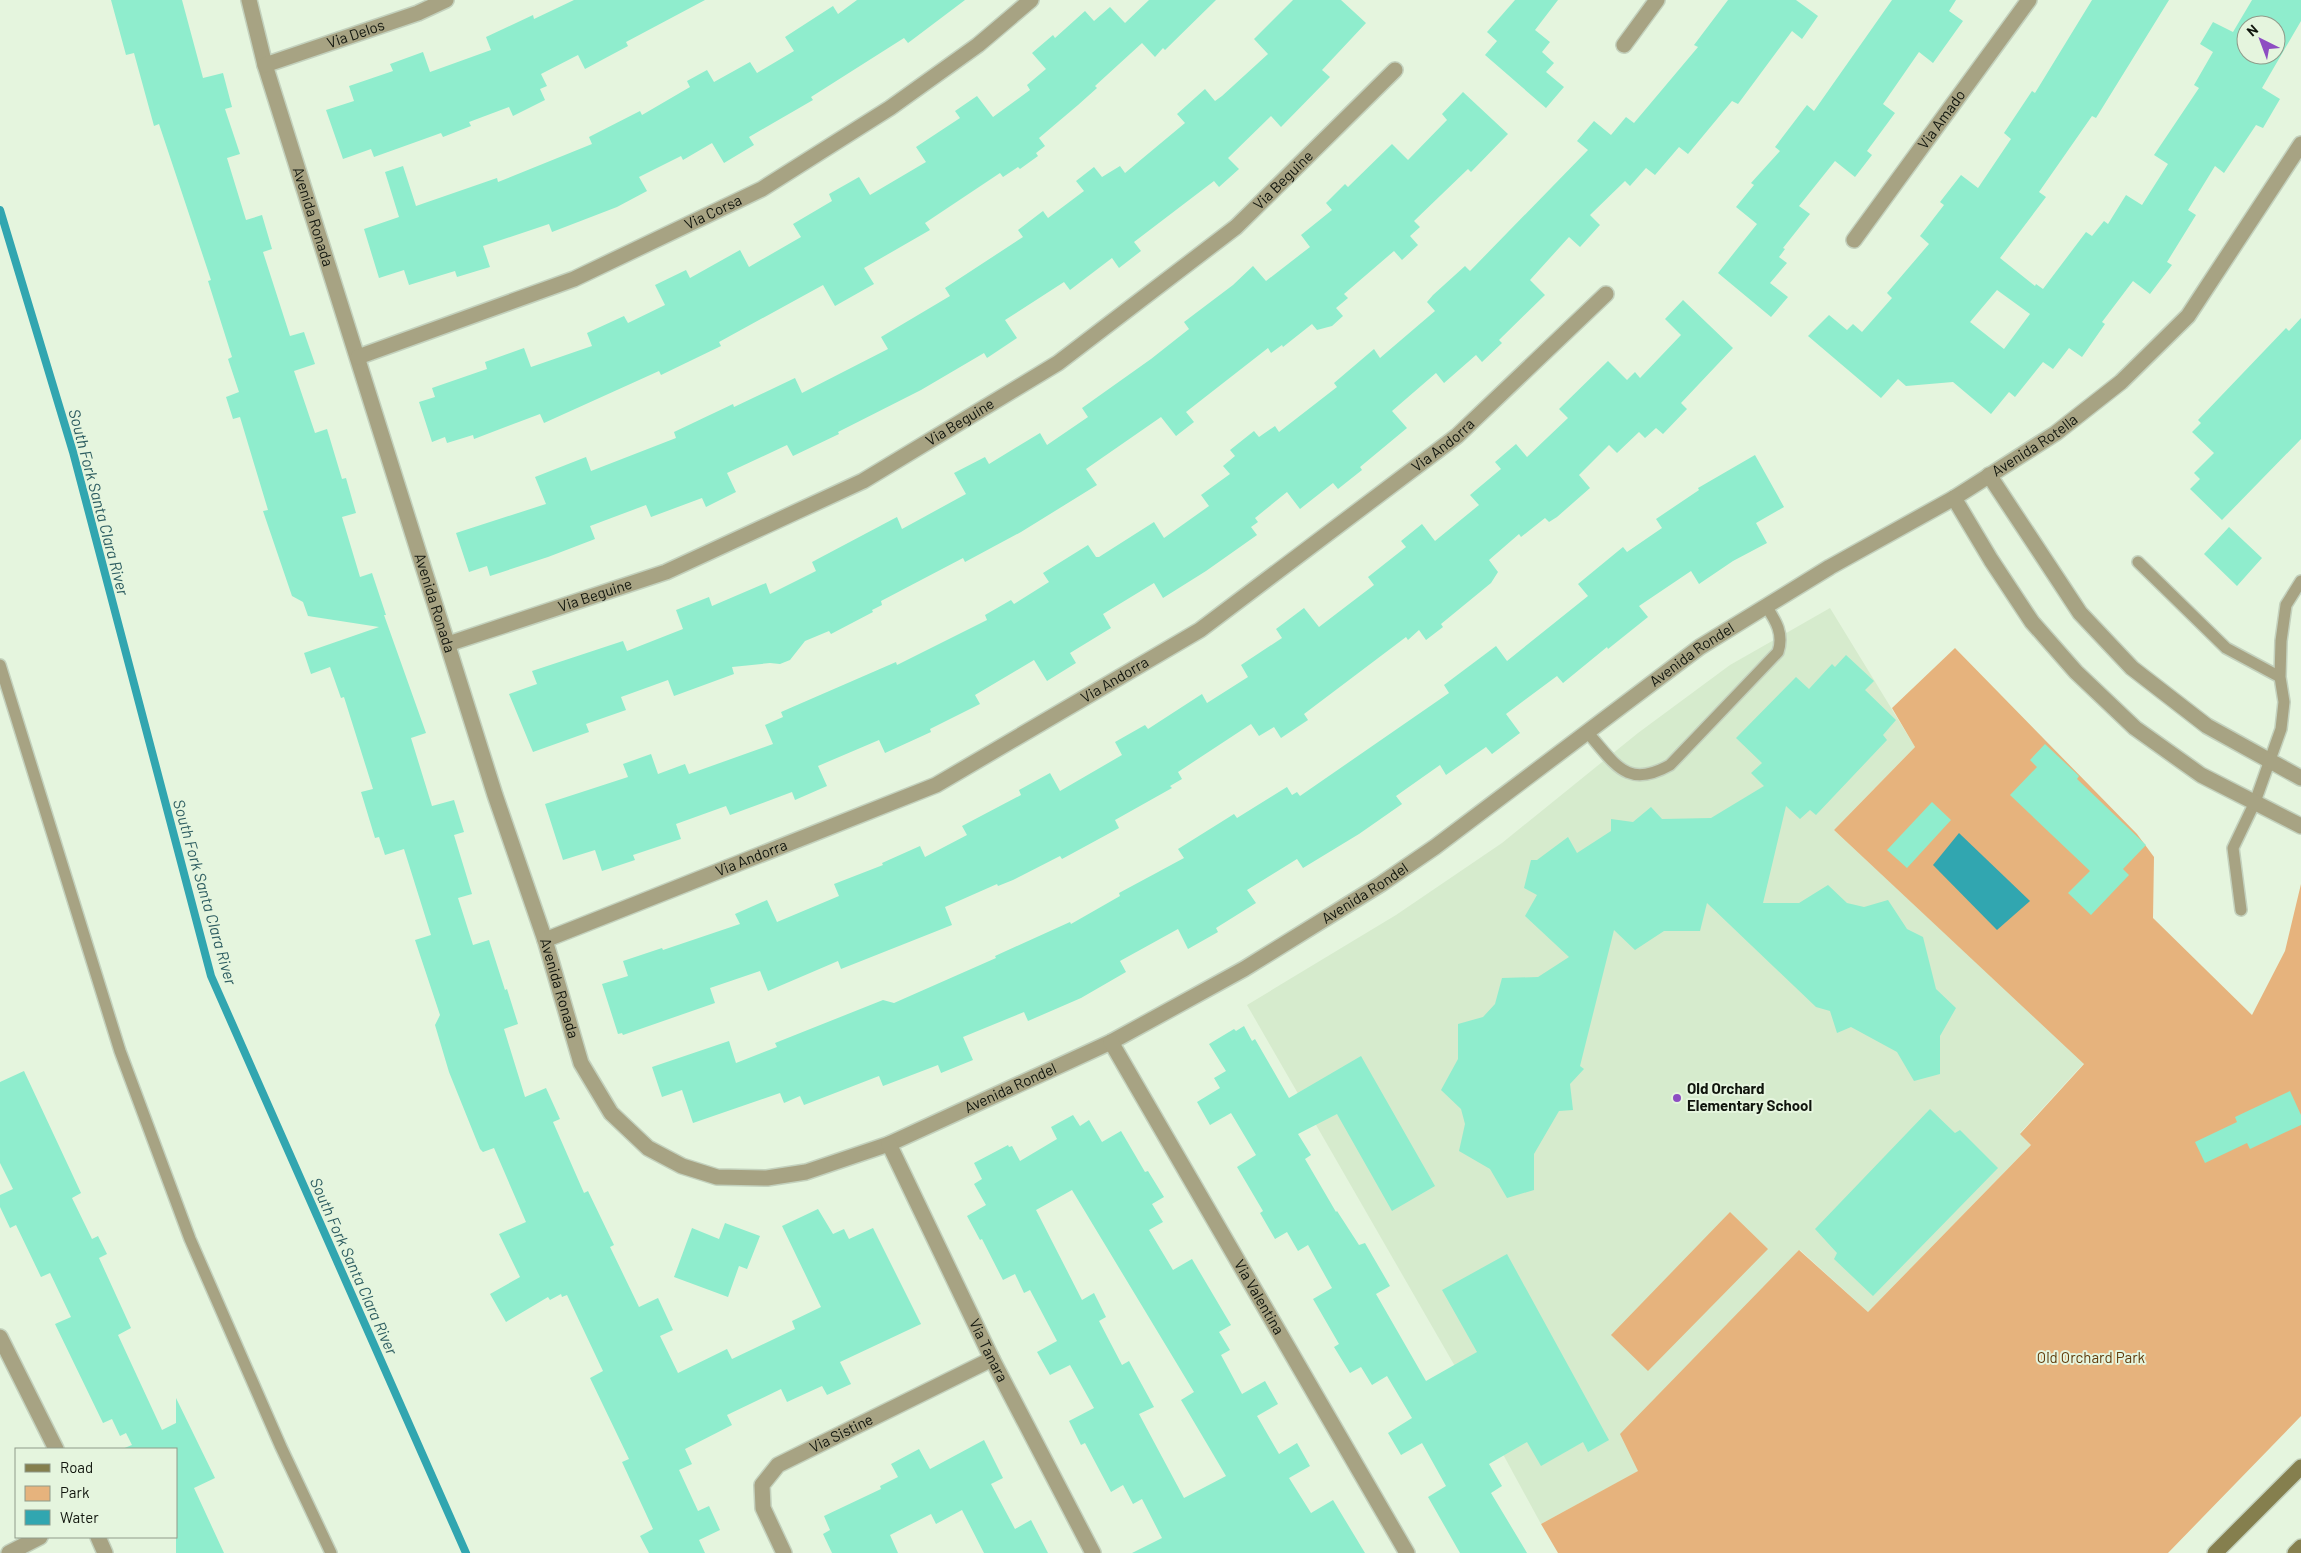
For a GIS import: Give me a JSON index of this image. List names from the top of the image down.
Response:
{
  "streets": {
    "street": [
      "Via Delos",
      "Via Amado",
      "Via Beguine",
      "Via Corsa",
      "Avenida Ronada",
      "Via Andorra",
      "Avenida Rotella",
      "Avenida Rondel",
      "Via Valentina",
      "Via Tanara",
      "Via Sistine"
    ]
  },
  "crossings": [
    ["Via Delos", "Avenida Ronada"],
    ["Via Beguine", "Avenida Ronada"],
    ["Via Corsa", "Avenida Ronada"],
    ["Avenida Ronada", "Via Andorra"],
    ["Avenida Ronada", "Avenida Rondel"],
    ["Avenida Rotella", "Avenida Rondel"],
    ["Avenida Rondel", "Via Valentina"],
    ["Avenida Rondel", "Via Tanara"],
    ["Via Tanara", "Via Sistine"]
  ],
  "water": ["South Fork Santa Clara River"],
  "parks": ["Old Orchard Park"],
  "places": ["Old Orchard Elementary School"],
  "legend": ["Road", "Park", "Water"],
  "north": "top left"
}
